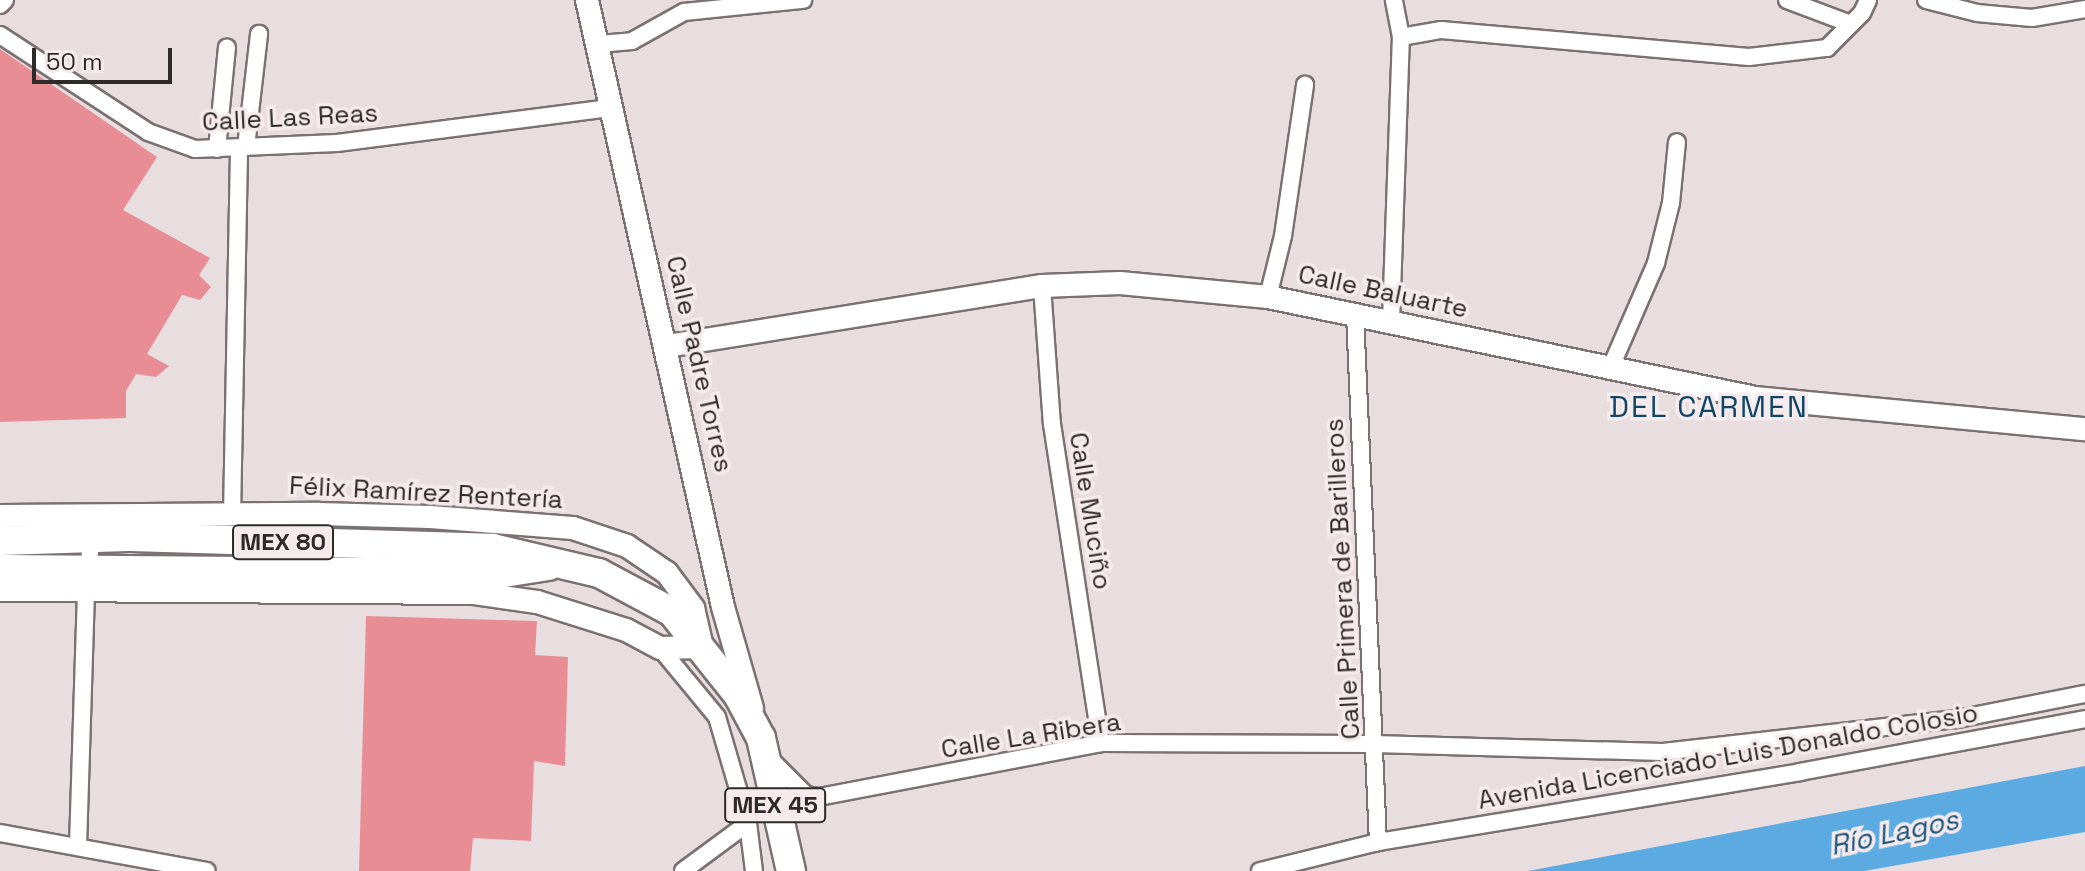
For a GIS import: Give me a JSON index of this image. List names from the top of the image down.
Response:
{
  "streets": {
    "highway": ["MEX 80", "MEX 45"],
    "street": [
      "Calle Las Reas",
      "Calle Baluarte",
      "Calle Padre Torres",
      "Félix Ramírez Rentería",
      "Calle Muciño",
      "Calle Primera de Barilleros",
      "Calle La Ribera",
      "Avenida Licenciado Luis Donaldo Colosio"
    ]
  },
  "crossings": [
    ["Calle Las Reas", "Calle Padre Torres"],
    ["Calle Baluarte", "Calle Padre Torres"],
    ["Calle Baluarte", "Calle Muciño"],
    ["Calle Baluarte", "Calle Primera de Barilleros"],
    ["Calle Padre Torres", "Calle La Ribera"],
    ["Calle Padre Torres", "MEX 45"],
    ["Félix Ramírez Rentería", "MEX 80"],
    ["Félix Ramírez Rentería", "MEX 45"],
    ["Calle Muciño", "Calle La Ribera"],
    ["MEX 80", "MEX 45"],
    ["Calle Primera de Barilleros", "Calle La Ribera"],
    ["Calle Primera de Barilleros", "Avenida Licenciado Luis Donaldo Colosio"],
    ["Calle La Ribera", "Avenida Licenciado Luis Donaldo Colosio"],
    ["Calle La Ribera", "MEX 45"]
  ],
  "districts": ["DEL CARMEN"],
  "water": ["Río Lagos"],
  "scale_bar": "50 m"
}
